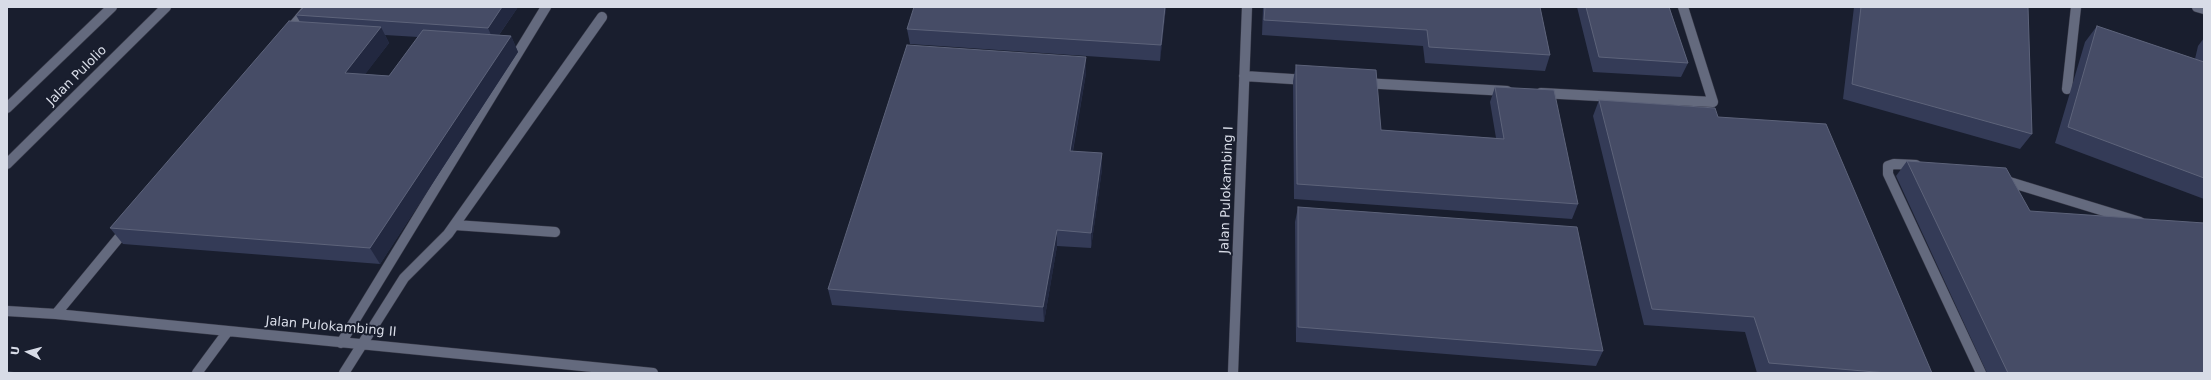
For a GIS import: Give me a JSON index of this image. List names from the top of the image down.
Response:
{
  "streets": {
    "street": ["Jalan Pulolio", "Jalan Pulokambing I", "Jalan Pulokambing II"]
  },
  "north": "left"
}
